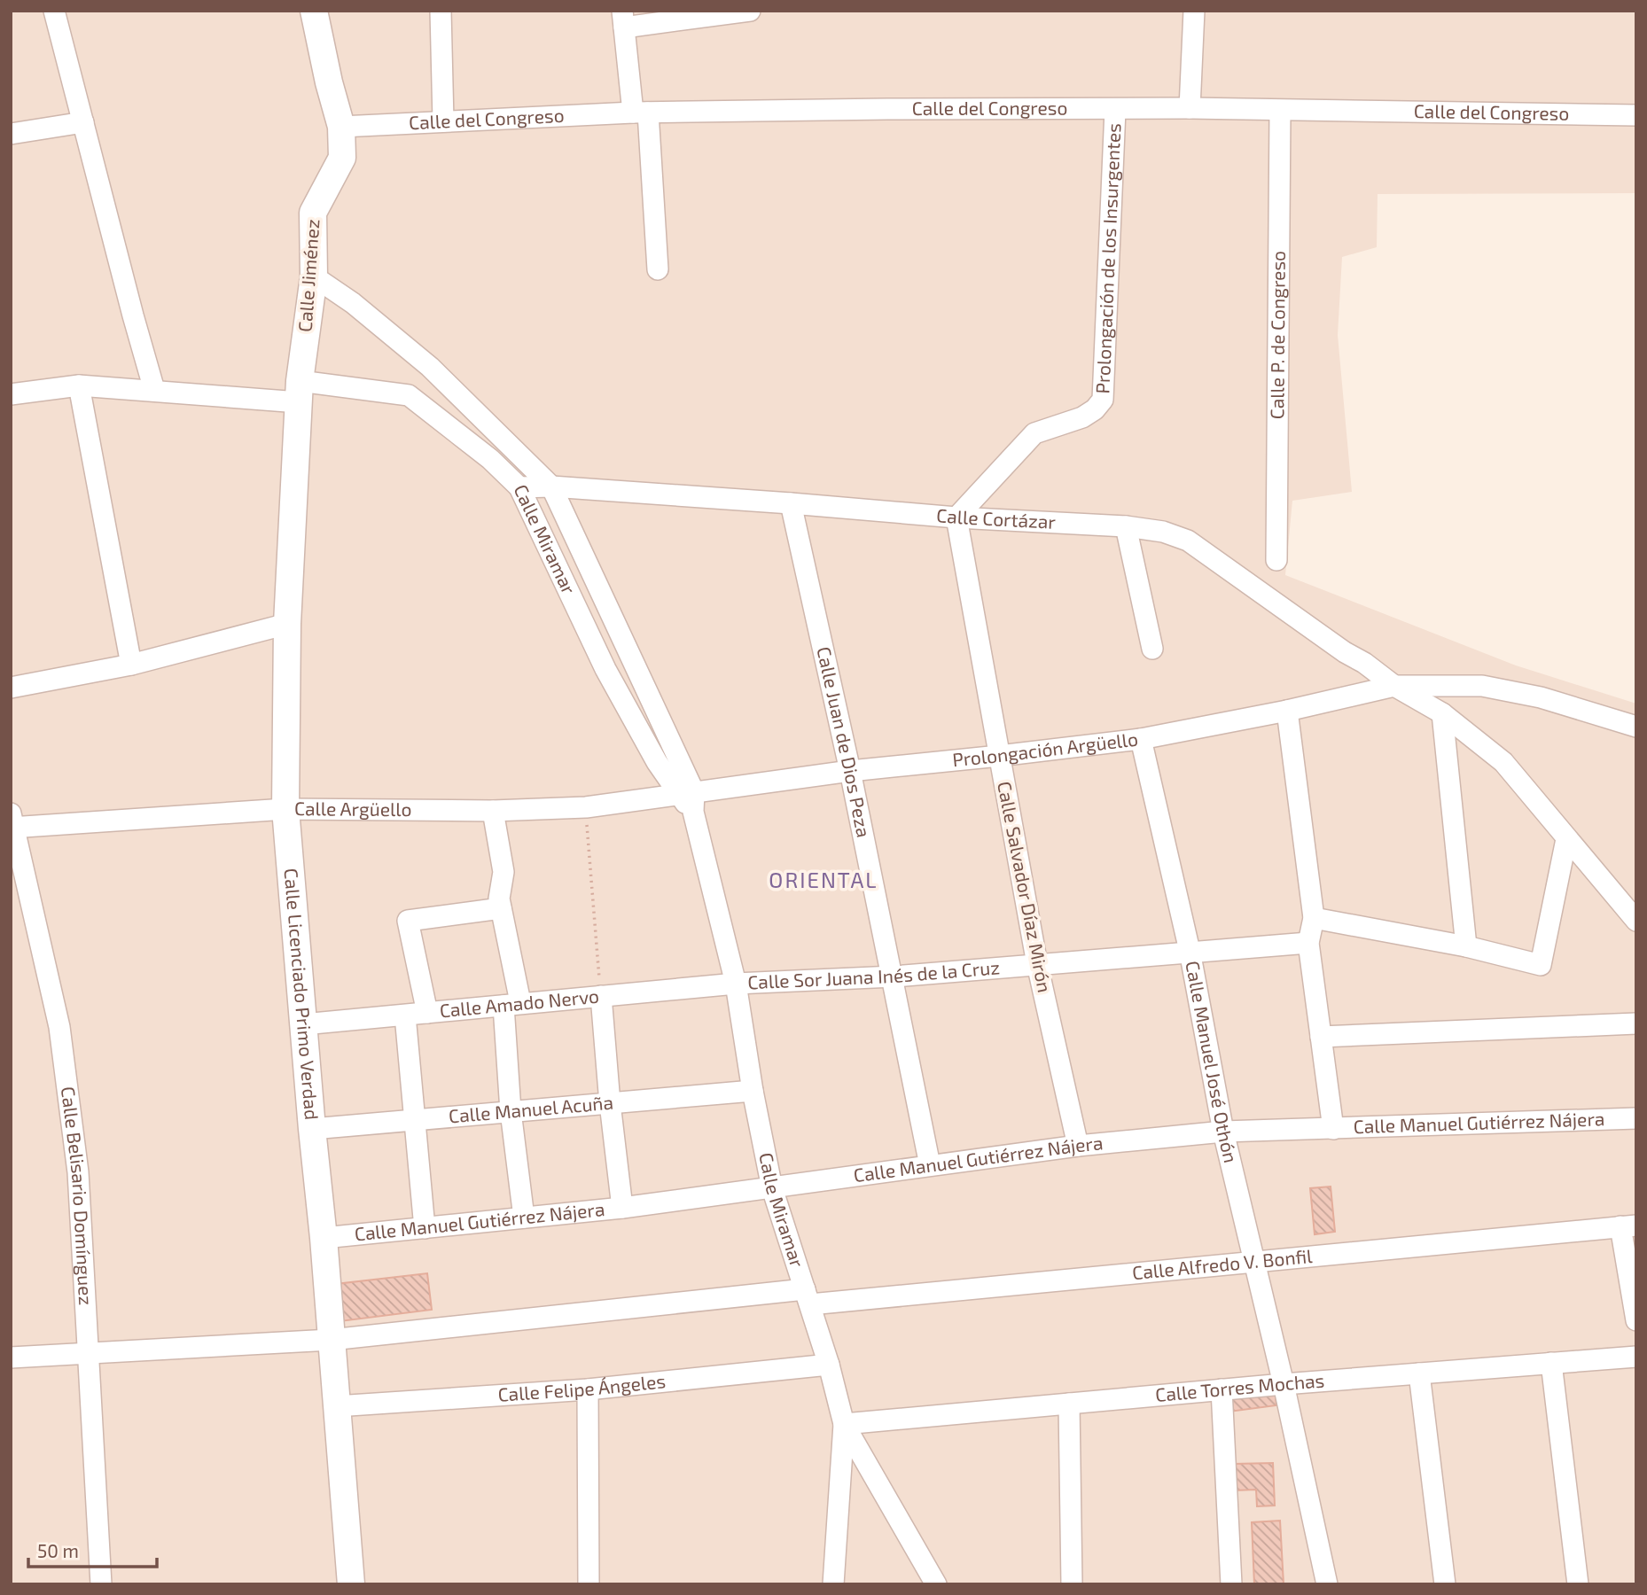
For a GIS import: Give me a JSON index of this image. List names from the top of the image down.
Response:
{
  "streets": {
    "street": [
      "Calle del Congreso",
      "Prolongación de los Insurgentes",
      "Calle Jiménez",
      "Calle P. de Congreso",
      "Calle Cortázar",
      "Calle Miramar",
      "Calle Juan de Dios Peza",
      "Prolongación Argüello",
      "Calle Argüello",
      "Calle Salvador Díaz Mirón",
      "Calle Sor Juana Inés de la Cruz",
      "Calle Licenciado Primo Verdad",
      "Calle Amado Nervo",
      "Calle Manuel José Othón",
      "Calle Manuel Acuña",
      "Calle Manuel Gutiérrez Nájera",
      "Calle Belisario Domínguez",
      "Calle Alfredo V. Bonfil",
      "Calle Felipe Ángeles",
      "Calle Torres Mochas"
    ]
  },
  "crossings": [
    ["Calle del Congreso", "Prolongación de los Insurgentes"],
    ["Calle del Congreso", "Calle Jiménez"],
    ["Calle del Congreso", "Calle P. de Congreso"],
    ["Prolongación de los Insurgentes", "Calle Cortázar"],
    ["Prolongación de los Insurgentes", "Calle Salvador Díaz Mirón"],
    ["Calle Jiménez", "Calle Miramar"],
    ["Calle Jiménez", "Calle Licenciado Primo Verdad"],
    ["Calle Cortázar", "Calle Miramar"],
    ["Calle Cortázar", "Calle Juan de Dios Peza"],
    ["Calle Cortázar", "Prolongación Argüello"],
    ["Calle Cortázar", "Calle Salvador Díaz Mirón"],
    ["Calle Miramar", "Prolongación Argüello"],
    ["Calle Miramar", "Calle Argüello"],
    ["Calle Miramar", "Calle Sor Juana Inés de la Cruz"],
    ["Calle Miramar", "Calle Licenciado Primo Verdad"],
    ["Calle Miramar", "Calle Amado Nervo"],
    ["Calle Miramar", "Calle Manuel Acuña"],
    ["Calle Miramar", "Calle Manuel Gutiérrez Nájera"],
    ["Calle Miramar", "Calle Alfredo V. Bonfil"],
    ["Calle Miramar", "Calle Felipe Ángeles"],
    ["Calle Miramar", "Calle Torres Mochas"],
    ["Calle Juan de Dios Peza", "Prolongación Argüello"],
    ["Calle Juan de Dios Peza", "Calle Sor Juana Inés de la Cruz"],
    ["Calle Juan de Dios Peza", "Calle Manuel Gutiérrez Nájera"],
    ["Prolongación Argüello", "Calle Argüello"],
    ["Prolongación Argüello", "Calle Salvador Díaz Mirón"],
    ["Prolongación Argüello", "Calle Manuel José Othón"],
    ["Calle Argüello", "Calle Licenciado Primo Verdad"],
    ["Calle Argüello", "Calle Belisario Domínguez"],
    ["Calle Salvador Díaz Mirón", "Calle Sor Juana Inés de la Cruz"],
    ["Calle Salvador Díaz Mirón", "Calle Manuel Gutiérrez Nájera"],
    ["Calle Sor Juana Inés de la Cruz", "Calle Amado Nervo"],
    ["Calle Sor Juana Inés de la Cruz", "Calle Manuel José Othón"],
    ["Calle Licenciado Primo Verdad", "Calle Amado Nervo"],
    ["Calle Licenciado Primo Verdad", "Calle Manuel Acuña"],
    ["Calle Licenciado Primo Verdad", "Calle Manuel Gutiérrez Nájera"],
    ["Calle Licenciado Primo Verdad", "Calle Felipe Ángeles"],
    ["Calle Manuel José Othón", "Calle Manuel Gutiérrez Nájera"],
    ["Calle Manuel José Othón", "Calle Alfredo V. Bonfil"],
    ["Calle Manuel José Othón", "Calle Torres Mochas"]
  ],
  "districts": ["ORIENTAL"],
  "scale_bar": "50 m"
}
